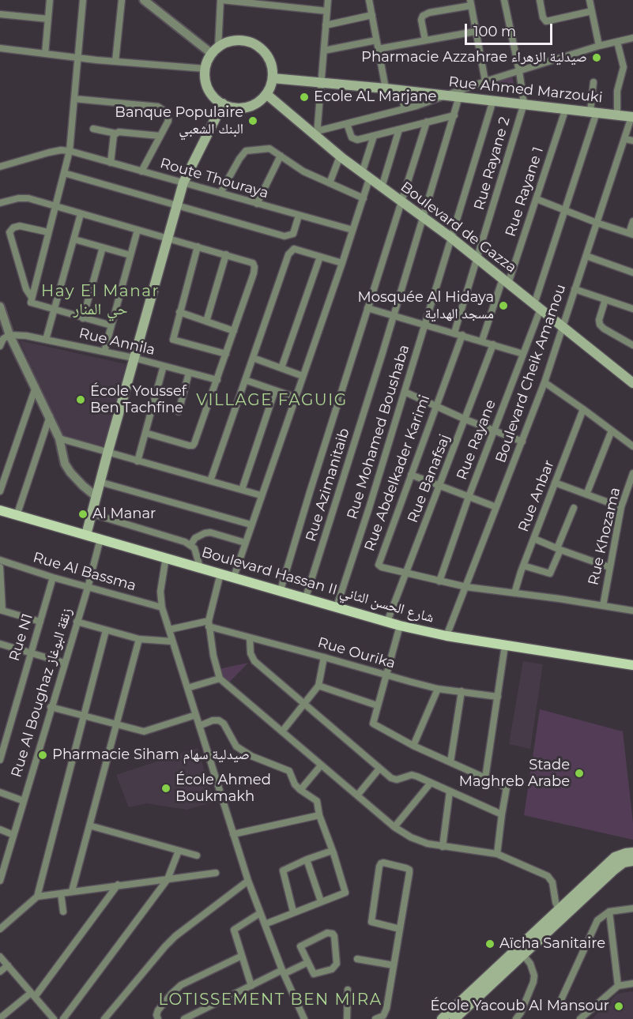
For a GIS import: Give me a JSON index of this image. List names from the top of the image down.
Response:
{
  "streets": {
    "main road": ["Rue Ahmed Marzouki", "Boulevard de Gazza", "Boulevard Hassan II شارع الحسن الثاني"],
    "street": [
      "Rue Rayane 2",
      "Route Thouraya",
      "Rue Rayane 1",
      "Rue Annila",
      "Boulevard Cheik Amamou",
      "Rue Mohamed Boushaba",
      "Rue Rayane",
      "Rue Abdelkader Karimi",
      "Rue Banafsaj",
      "Rue Azimanitaib",
      "Rue Anbar",
      "Rue Khozama",
      "Rue Al Bassma",
      "Rue N1",
      "Rue Ourika",
      "Rue Al Boughaz زنقة البوغاز"
    ]
  },
  "crossings": [
    ["Rue Ahmed Marzouki", "Rue Rayane 2"],
    ["Rue Ahmed Marzouki", "Rue Rayane 1"],
    ["Rue Ahmed Marzouki", "Boulevard de Gazza"],
    ["Rue Ahmed Marzouki", "Boulevard Cheik Amamou"],
    ["Rue Ahmed Marzouki", "Rue Mohamed Boushaba"],
    ["Rue Ahmed Marzouki", "Rue Rayane"],
    ["Rue Ahmed Marzouki", "Rue Azimanitaib"],
    ["Rue Rayane 2", "Boulevard de Gazza"],
    ["Rue Rayane 1", "Boulevard de Gazza"],
    ["Boulevard de Gazza", "Boulevard Cheik Amamou"],
    ["Boulevard de Gazza", "Rue Mohamed Boushaba"],
    ["Boulevard de Gazza", "Rue Rayane"],
    ["Boulevard de Gazza", "Rue Azimanitaib"],
    ["Boulevard Cheik Amamou", "Rue Abdelkader Karimi"],
    ["Boulevard Cheik Amamou", "Boulevard Hassan II شارع الحسن الثاني"],
    ["Rue Mohamed Boushaba", "Boulevard Hassan II شارع الحسن الثاني"],
    ["Rue Rayane", "Rue Abdelkader Karimi"],
    ["Rue Abdelkader Karimi", "Rue Banafsaj"],
    ["Rue Abdelkader Karimi", "Rue Anbar"],
    ["Rue Abdelkader Karimi", "Rue Khozama"],
    ["Rue Banafsaj", "Boulevard Hassan II شارع الحسن الثاني"],
    ["Rue Azimanitaib", "Boulevard Hassan II شارع الحسن الثاني"],
    ["Rue Al Bassma", "Rue N1"],
    ["Rue Al Bassma", "Rue Al Boughaz زنقة البوغاز"],
    ["Boulevard Hassan II شارع الحسن الثاني", "Rue Al Boughaz زنقة البوغاز"]
  ],
  "districts": ["Hay El Manar حي المنار", "VILLAGE FAGUIG", "LOTISSEMENT BEN MIRA"],
  "places": [
    "Pharmacie Azzahrae صيدلية الزهراء",
    "Ecole AL Marjane",
    "Banque Populaire البنك الشعبي",
    "Mosquée Al Hidaya مسجد الهداية",
    "École Youssef Ben Tachfine",
    "Al Manar",
    "Pharmacie Siham صيدلية سهام",
    "Stade Maghreb Arabe",
    "École Ahmed Boukmakh",
    "Aïcha Sanitaire",
    "École Yacoub Al Mansour"
  ],
  "scale_bar": "100 m"
}
